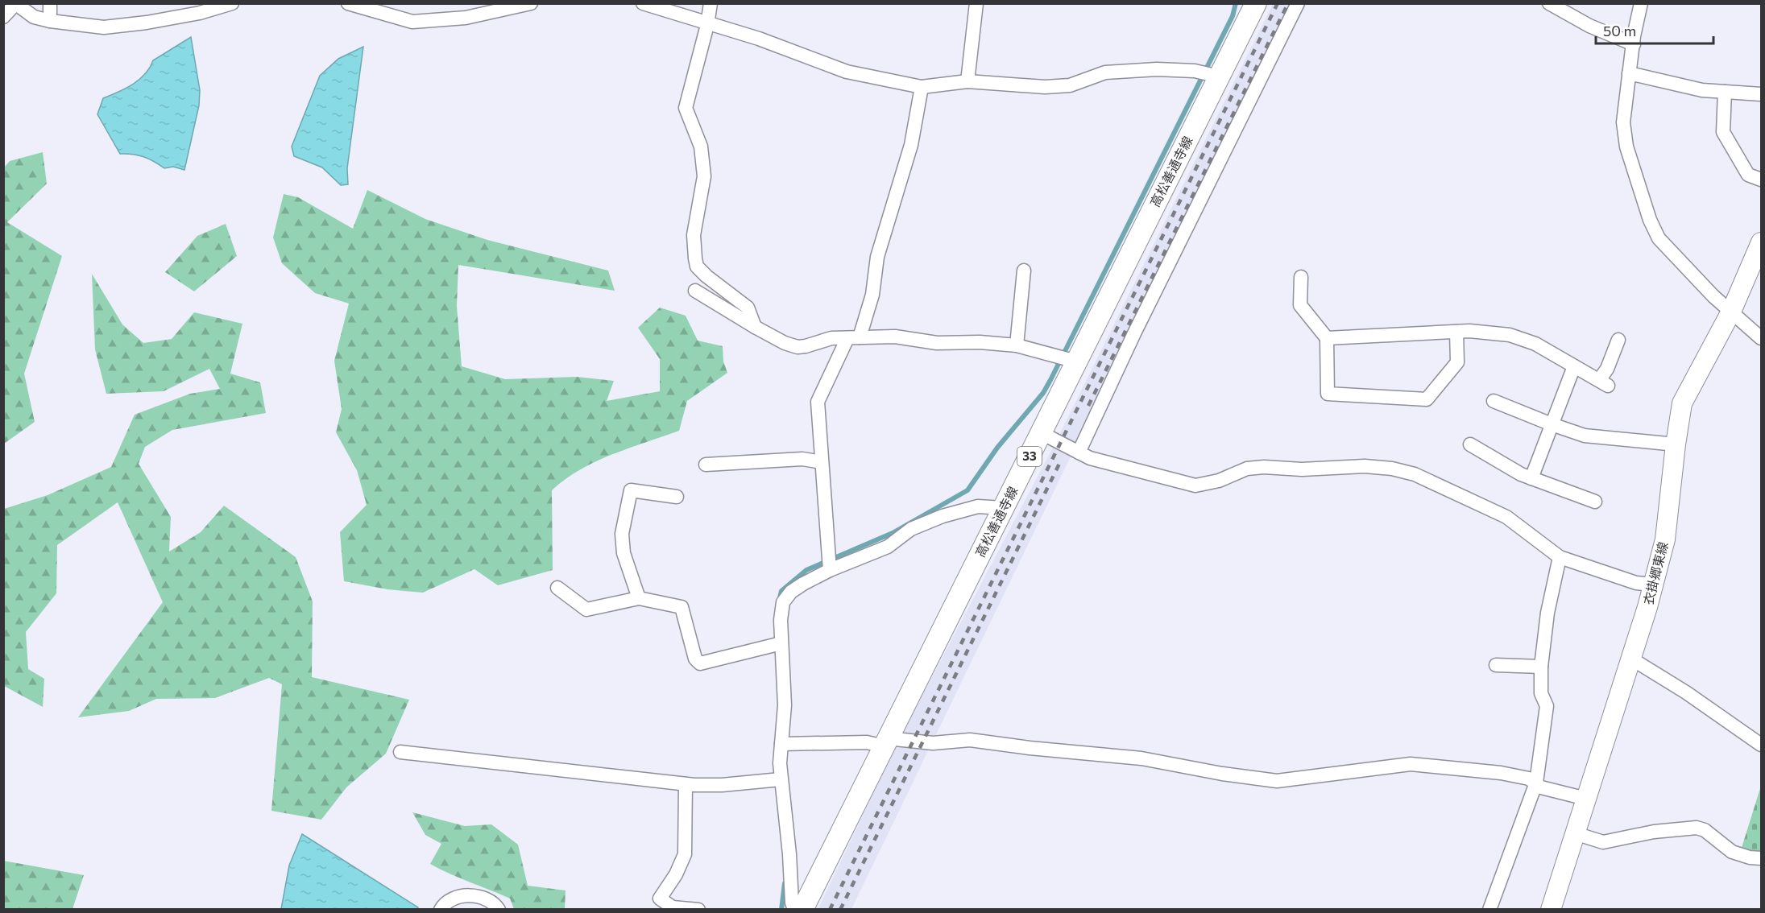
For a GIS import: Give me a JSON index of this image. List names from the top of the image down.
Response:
{
  "streets": {
    "main road": ["高松善通寺線", "33", "衣掛郷東線"]
  },
  "scale_bar": "50 m"
}
